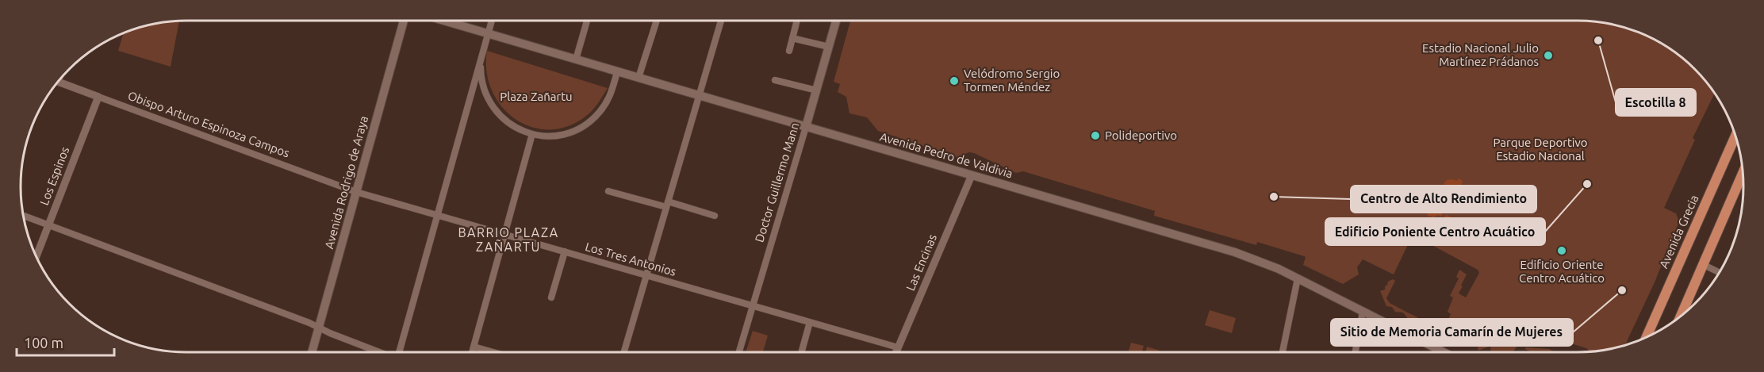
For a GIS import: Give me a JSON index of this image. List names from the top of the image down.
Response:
{
  "streets": {
    "main road": [
      "Avenida Pedro de Valdivia",
      "Avenida Rodrigo de Araya",
      "Doctor Guillermo Mann",
      "Avenida Grecia"
    ],
    "street": [
      "Obispo Arturo Espinoza Campos",
      "Los Espinos",
      "Los Tres Antonios",
      "Las Encinas"
    ]
  },
  "crossings": [
    ["Obispo Arturo Espinoza Campos", "Los Espinos"],
    ["Obispo Arturo Espinoza Campos", "Avenida Rodrigo de Araya"],
    ["Obispo Arturo Espinoza Campos", "Los Tres Antonios"],
    ["Avenida Pedro de Valdivia", "Doctor Guillermo Mann"],
    ["Avenida Pedro de Valdivia", "Las Encinas"],
    ["Avenida Rodrigo de Araya", "Los Tres Antonios"],
    ["Doctor Guillermo Mann", "Los Tres Antonios"],
    ["Los Tres Antonios", "Las Encinas"]
  ],
  "districts": ["BARRIO PLAZA ZAÑARTU"],
  "parks": ["Plaza Zañartu", "Parque Deportivo Estadio Nacional"],
  "places": [
    "Escotilla 8",
    "Estadio Nacional Julio Martínez Prádanos",
    "Velódromo Sergio Tormen Méndez",
    "Polideportivo",
    "Edificio Poniente Centro Acuático",
    "Centro de Alto Rendimiento",
    "Edificio Oriente Centro Acuático",
    "Sitio de Memoria Camarín de Mujeres"
  ],
  "scale_bar": "100 m"
}
